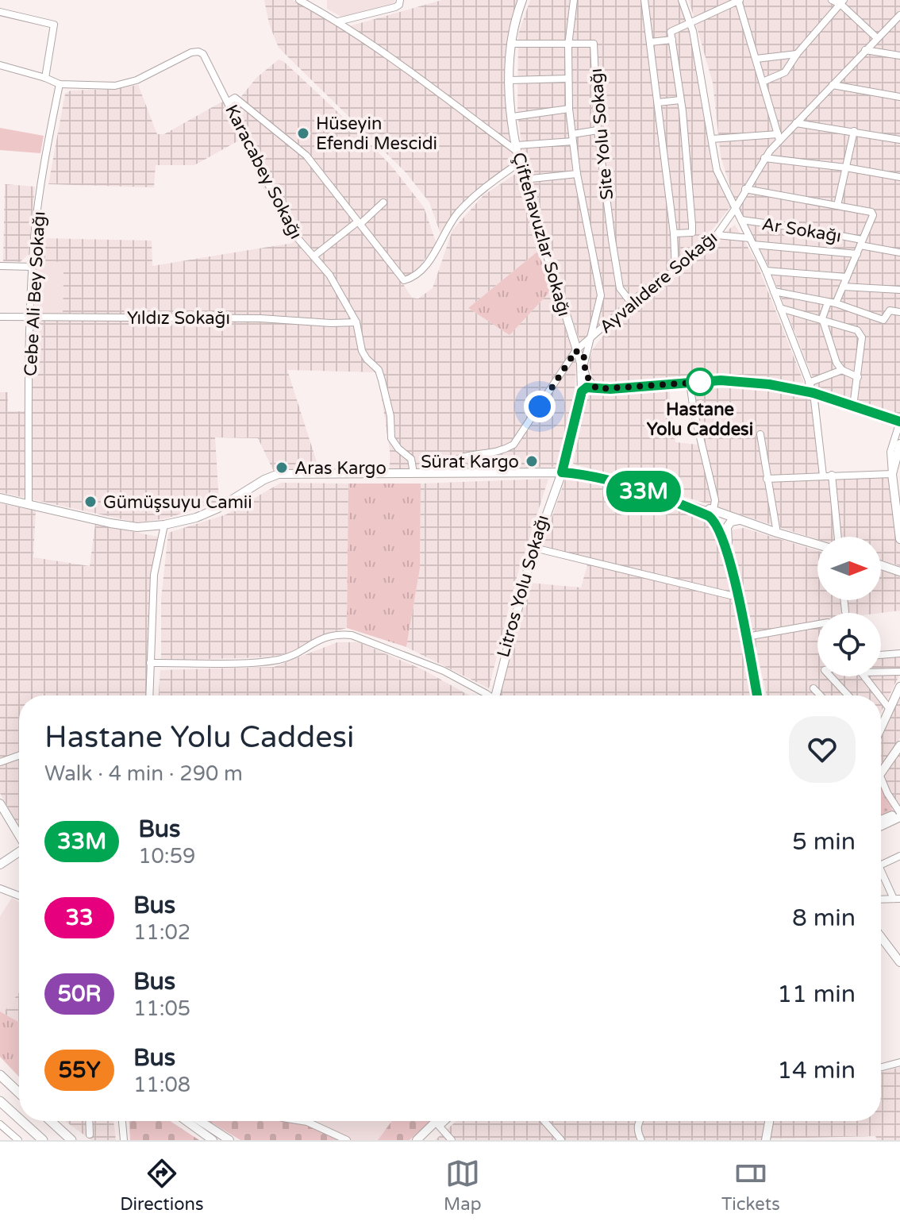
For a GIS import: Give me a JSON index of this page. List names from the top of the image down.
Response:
{
  "streets": {
    "main road": ["Çiftehavuzlar Sokağı", "Litros Yolu Sokağı"],
    "street": [
      "Site Yolu Sokağı",
      "Karacabey Sokağı",
      "Ar Sokağı",
      "Ayvalıdere Sokağı",
      "Cebe Ali Bey Sokağı",
      "Yıldız Sokağı"
    ]
  },
  "crossings": [
    ["Site Yolu Sokağı", "Çiftehavuzlar Sokağı"],
    ["Site Yolu Sokağı", "Ayvalıdere Sokağı"],
    ["Karacabey Sokağı", "Cebe Ali Bey Sokağı"],
    ["Karacabey Sokağı", "Yıldız Sokağı"],
    ["Çiftehavuzlar Sokağı", "Ayvalıdere Sokağı"],
    ["Çiftehavuzlar Sokağı", "Litros Yolu Sokağı"],
    ["Cebe Ali Bey Sokağı", "Yıldız Sokağı"]
  ],
  "places": [
    "Hüseyin Efendi Mescidi",
    "Hastane Yolu Caddesi",
    "Sürat Kargo",
    "Aras Kargo",
    "Gümüşsuyu Camii"
  ],
  "lines": ["bus line 33M"],
  "north": "right",
  "page": {
    "on_map": "33M",
    "heading": ["Hastane Yolu Caddesi", "Walk · 4 min · 290 m"],
    "list": [
      {
        "mark": "33M",
        "name": "Bus",
        "note": "10:59",
        "value": "5 min"
      },
      {
        "mark": "33",
        "name": "Bus",
        "note": "11:02",
        "value": "8 min"
      },
      {
        "mark": "50R",
        "name": "Bus",
        "note": "11:05",
        "value": "11 min"
      },
      {
        "mark": "55Y",
        "name": "Bus",
        "note": "11:08",
        "value": "14 min"
      }
    ],
    "tabs": ["Directions", "Map", "Tickets"]
  }
}
